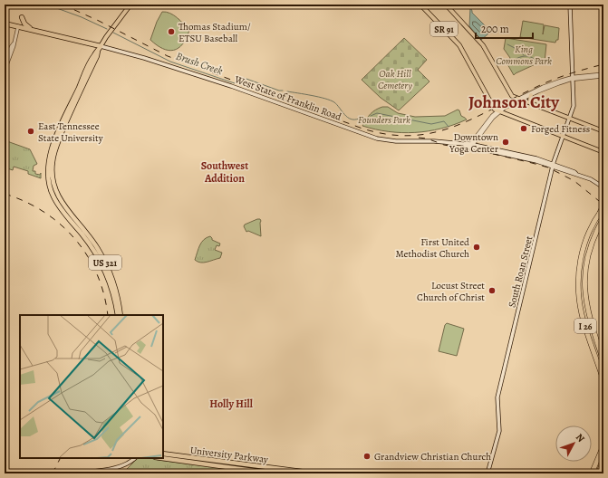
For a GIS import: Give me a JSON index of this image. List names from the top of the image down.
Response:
{
  "streets": {
    "highway": [
      "West State of Franklin Road",
      "US 321",
      "I 26",
      "University Parkway"
    ],
    "main road": ["SR 91", "South Roan Street"]
  },
  "crossings": [
    ["SR 91", "South Roan Street"],
    ["West State of Franklin Road", "US 321"],
    ["West State of Franklin Road", "South Roan Street"]
  ],
  "districts": ["Johnson City", "Southwest Addition", "Holly Hill"],
  "water": ["Brush Creek"],
  "parks": ["King Commons Park", "Oak Hill Cemetery", "Founders Park"],
  "places": [
    "Thomas Stadium/ ETSU Baseball",
    "Forged Fitness",
    "East Tennessee State University",
    "Downtown Yoga Center",
    "First United Methodist Church",
    "Locust Street Church of Christ",
    "Grandview Christian Church"
  ],
  "scale_bar": "200 m",
  "north": "top right"
}
